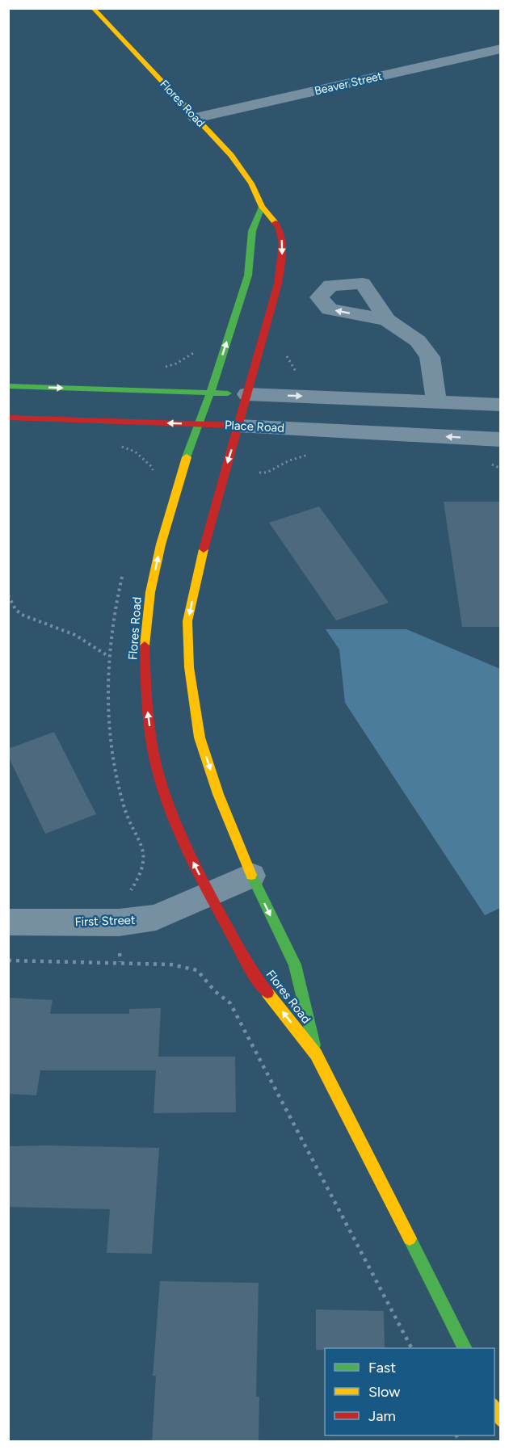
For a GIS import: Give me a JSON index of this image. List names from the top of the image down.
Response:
{
  "streets": {
    "main road": ["Flores Road", "Place Road"],
    "street": ["Beaver Street", "First Street"]
  },
  "crossings": [
    ["Beaver Street", "Flores Road"],
    ["Flores Road", "Place Road"],
    ["Flores Road", "First Street"]
  ],
  "legend": ["Fast", "Slow", "Jam"]
}
